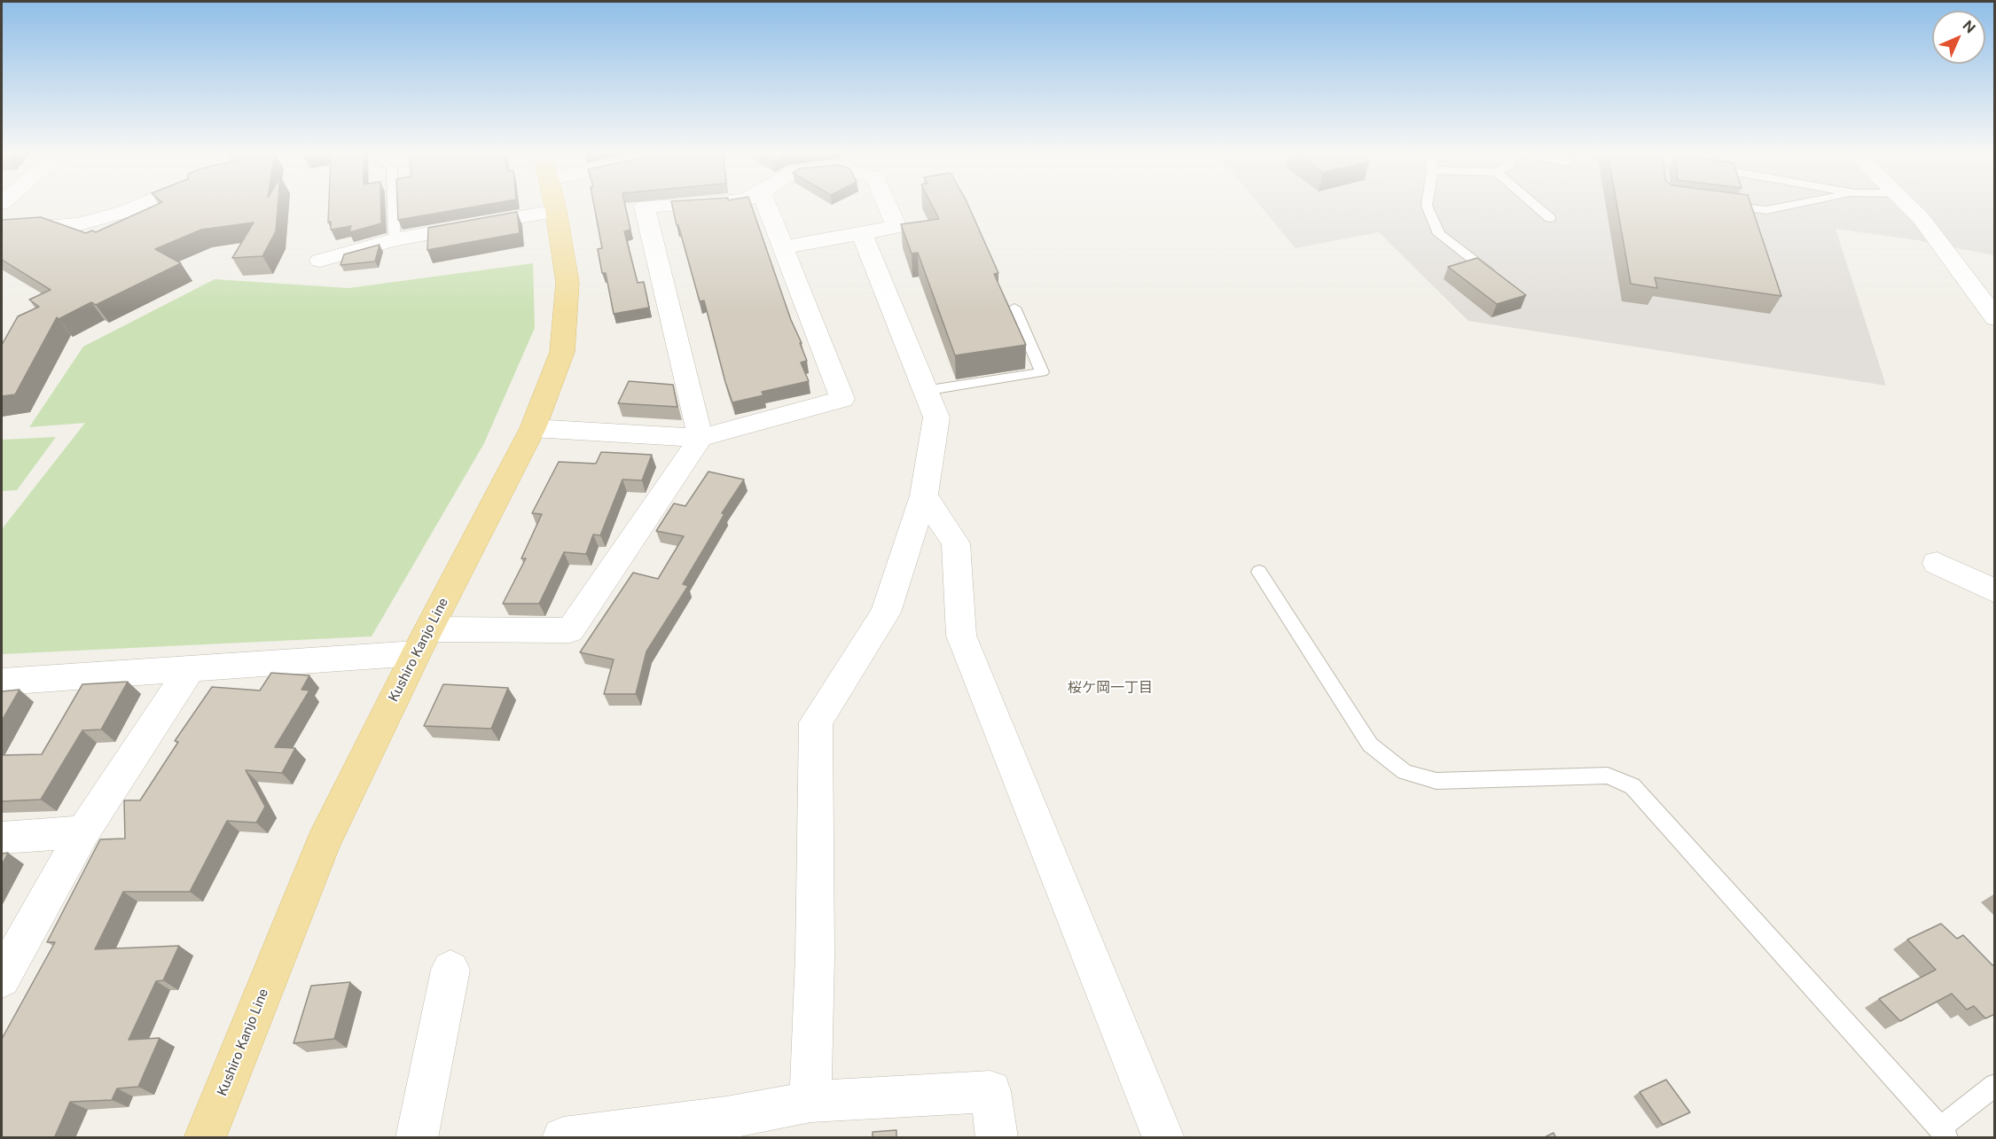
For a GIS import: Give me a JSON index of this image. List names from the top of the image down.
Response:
{
  "streets": {
    "main road": ["Kushiro Kanjo Line"]
  },
  "districts": ["桜ケ岡一丁目"],
  "north": "top right"
}
